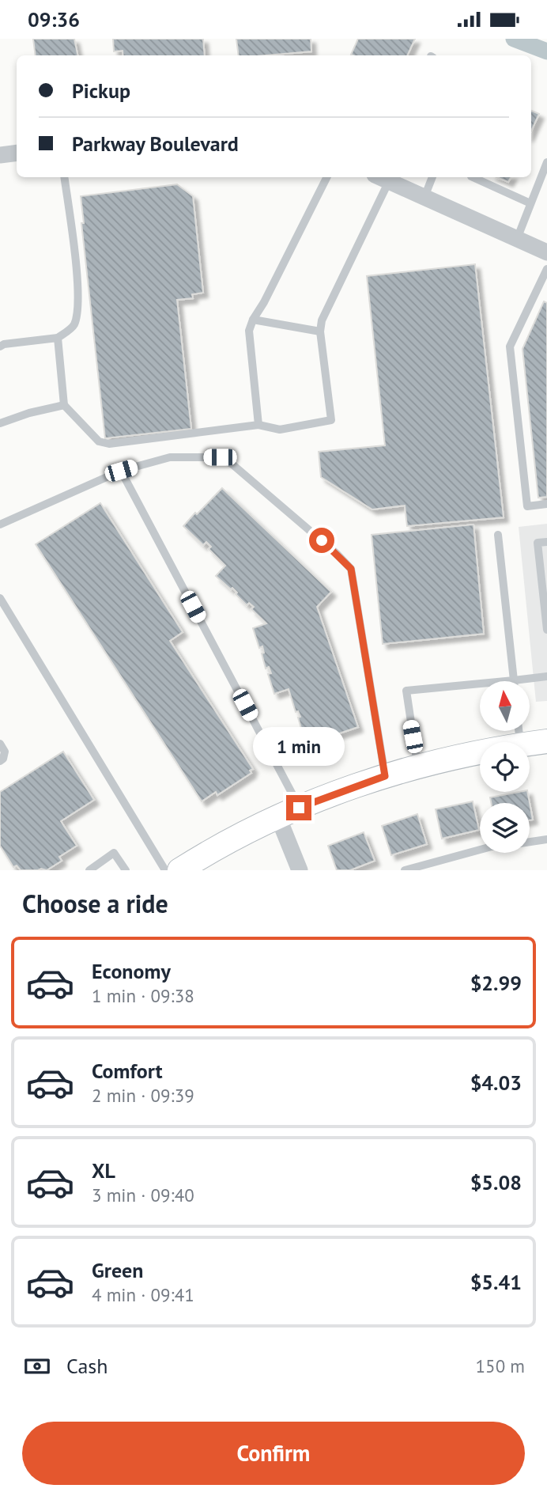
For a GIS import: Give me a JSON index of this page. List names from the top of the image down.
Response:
{
  "north": "top",
  "page": {
    "status": "09:36",
    "banner": ["Pickup", "Parkway Boulevard"],
    "bubble": "1 min",
    "heading": "Choose a ride",
    "list": [
      {
        "name": "Economy",
        "note": "1 min · 09:38",
        "value": "$2.99"
      },
      {
        "name": "Comfort",
        "note": "2 min · 09:39",
        "value": "$4.03"
      },
      {
        "name": "XL",
        "note": "3 min · 09:40",
        "value": "$5.08"
      },
      {
        "name": "Green",
        "note": "4 min · 09:41",
        "value": "$5.41"
      }
    ],
    "pay": ["Cash", "150 m"],
    "buttons": "Confirm"
  }
}
